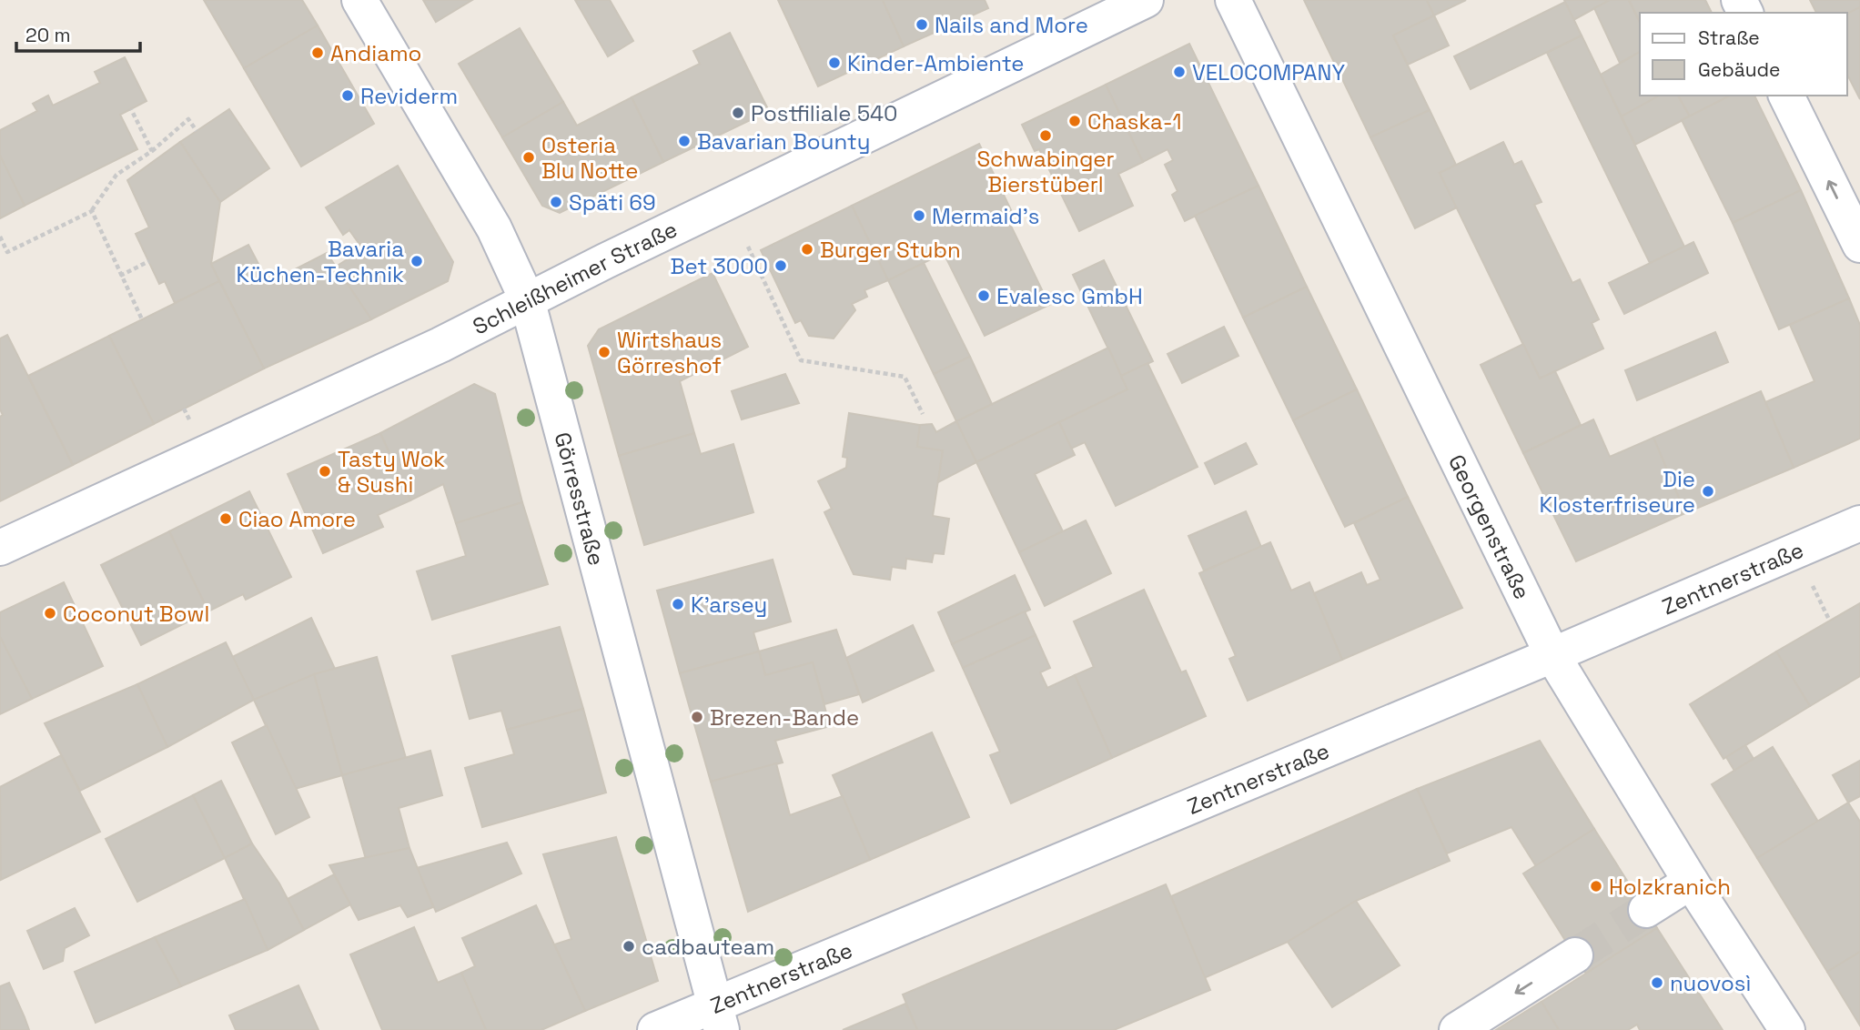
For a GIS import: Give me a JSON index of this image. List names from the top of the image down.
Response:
{
  "streets": {
    "street": [
      "Schleißheimer Straße",
      "Görresstraße",
      "Georgenstraße",
      "Zentnerstraße"
    ]
  },
  "crossings": [
    ["Schleißheimer Straße", "Görresstraße"],
    ["Görresstraße", "Zentnerstraße"],
    ["Georgenstraße", "Zentnerstraße"]
  ],
  "places": [
    "Nails and More",
    "Andiamo",
    "Kinder-Ambiente",
    "VELOCOMPANY",
    "Reviderm",
    "Postfiliale 540",
    "Chaska-1",
    "Schwabinger Bierstüberl",
    "Bavarian Bounty",
    "Osteria Blu Notte",
    "Späti 69",
    "Mermaid’s",
    "Burger Stubn",
    "Bavaria Küchen-Technik",
    "Bet 3000",
    "Evalesc GmbH",
    "Wirtshaus Görreshof",
    "Tasty Wok & Sushi",
    "Die Klosterfriseure",
    "Ciao Amore",
    "K’arsey",
    "Coconut Bowl",
    "Brezen-Bande",
    "Holzkranich",
    "cadbauteam",
    "nuovosì"
  ],
  "legend": ["Straße", "Gebäude"],
  "scale_bar": "20 m"
}
